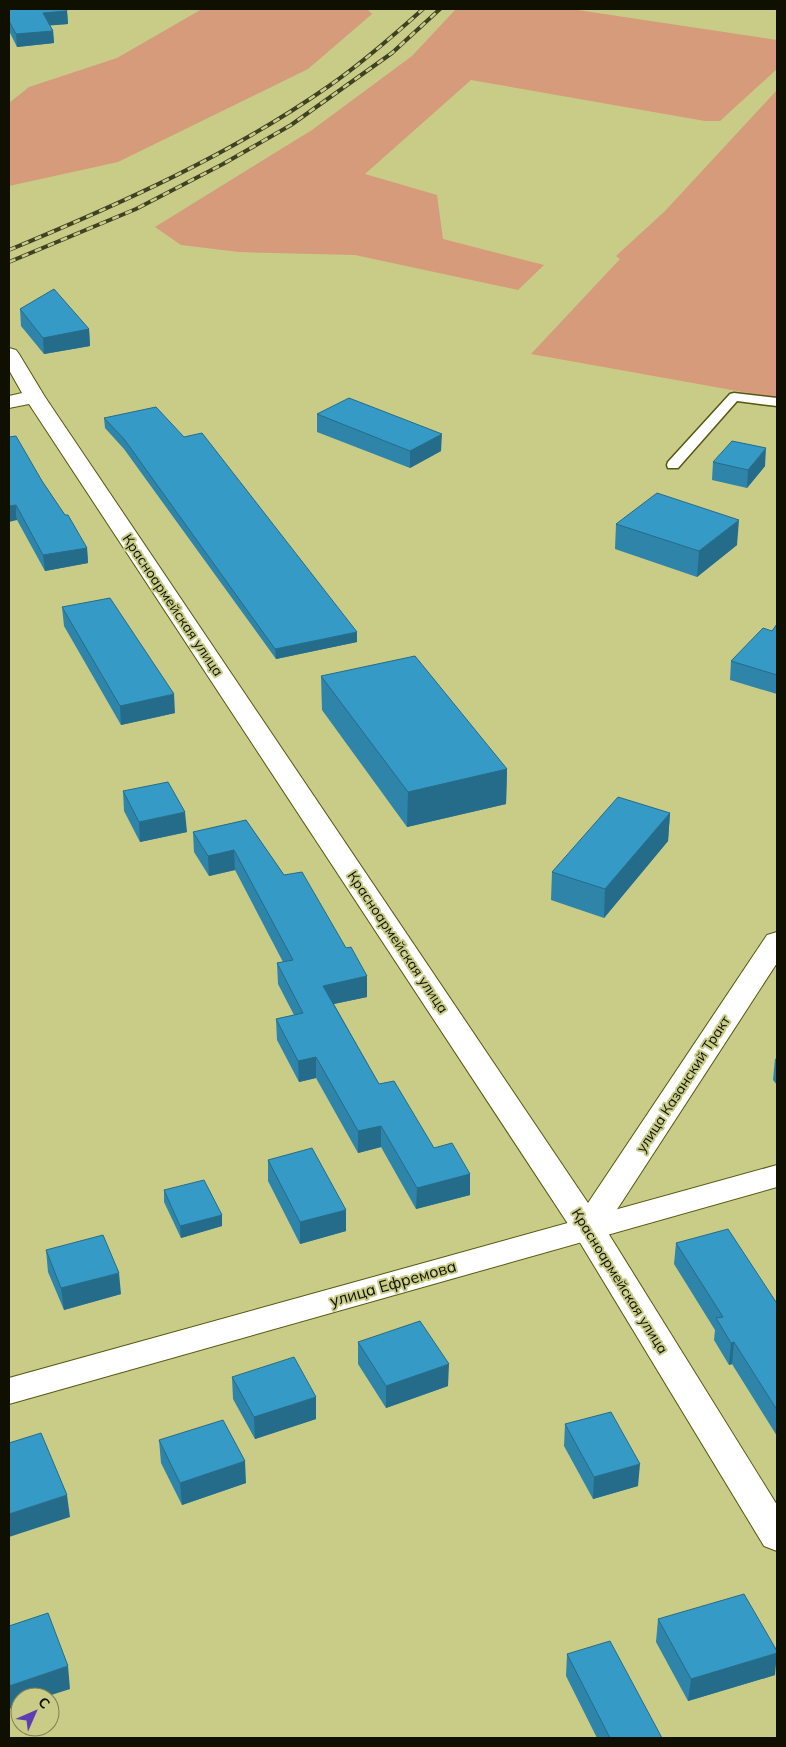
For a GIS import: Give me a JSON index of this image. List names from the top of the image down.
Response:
{
  "streets": {
    "street": ["Красноармейская улица", "улица Казанский Тракт", "улица Ефремова"]
  },
  "crossings": [
    ["Красноармейская улица", "улица Казанский Тракт"],
    ["Красноармейская улица", "улица Ефремова"],
    ["улица Казанский Тракт", "улица Ефремова"]
  ],
  "north": "top right"
}
